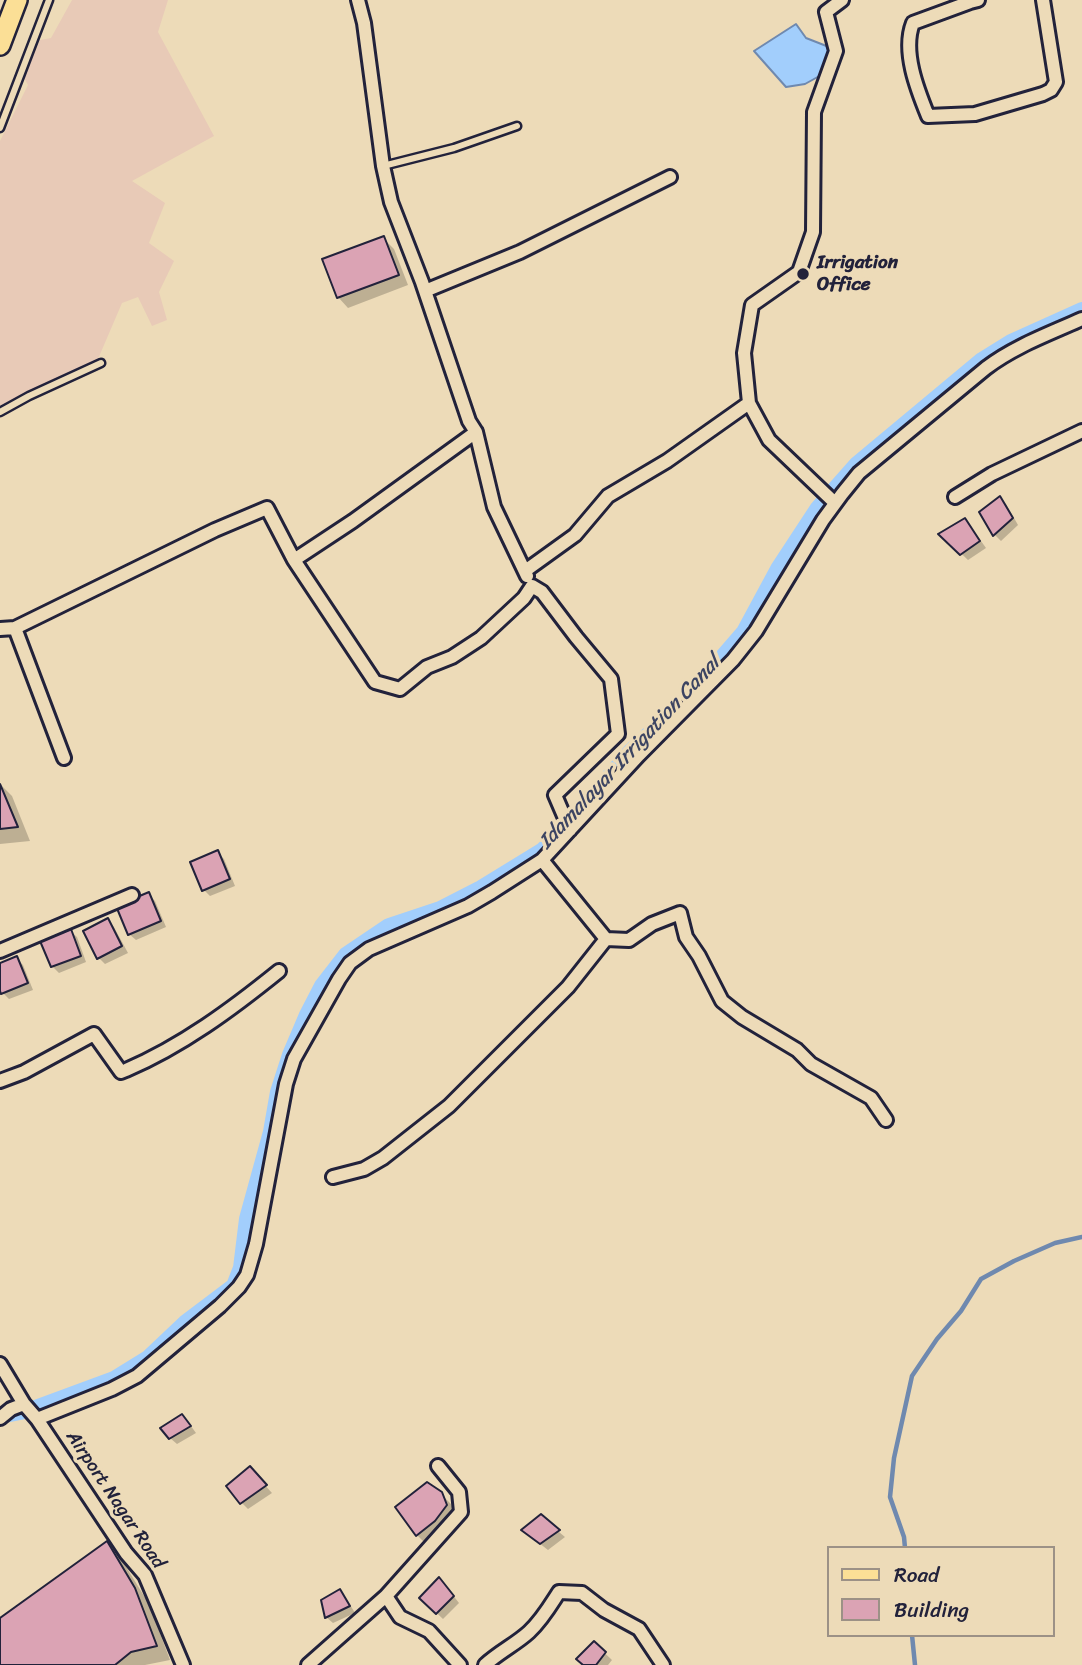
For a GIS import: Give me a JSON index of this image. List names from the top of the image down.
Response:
{
  "streets": {
    "street": ["Airport Nagar Road"]
  },
  "water": ["Idamalayar Irrigation Canal"],
  "places": ["Irrigation Office"],
  "legend": ["Road", "Building"]
}
